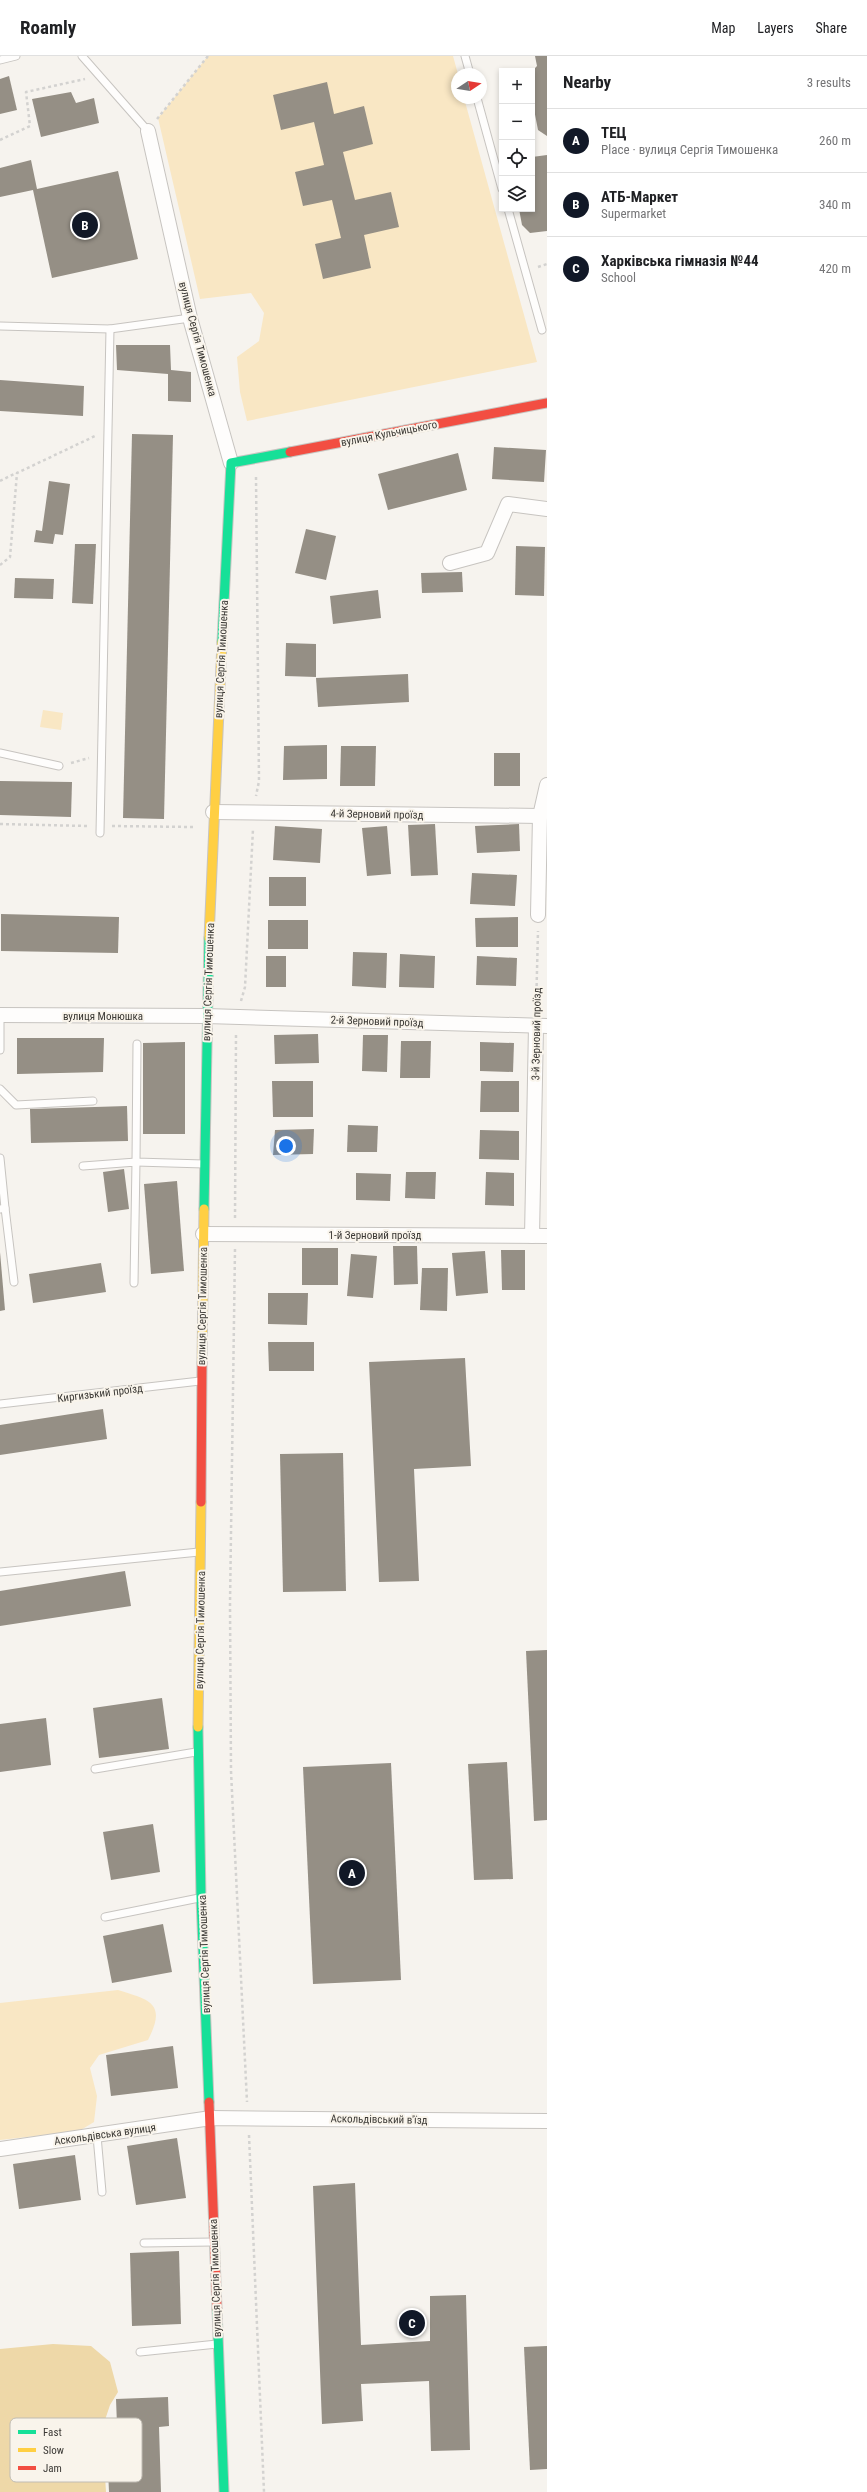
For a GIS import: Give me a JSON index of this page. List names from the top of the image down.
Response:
{
  "streets": {
    "street": [
      "вулиця Сергія Тимошенка",
      "вулиця Кульчицького",
      "4-й Зерновий проїзд",
      "вулиця Монюшка",
      "2-й Зерновий проїзд",
      "3-й Зерновий проїзд",
      "1-й Зерновий проїзд",
      "Аскольдівський в'їзд",
      "Аскольдівська вулиця"
    ],
    "lane": ["Киргизький проїзд"]
  },
  "crossings": [
    ["вулиця Сергія Тимошенка", "вулиця Кульчицького"],
    ["вулиця Сергія Тимошенка", "4-й Зерновий проїзд"],
    ["вулиця Сергія Тимошенка", "вулиця Монюшка"],
    ["вулиця Сергія Тимошенка", "2-й Зерновий проїзд"],
    ["вулиця Сергія Тимошенка", "1-й Зерновий проїзд"],
    ["вулиця Сергія Тимошенка", "Киргизький проїзд"],
    ["вулиця Сергія Тимошенка", "Аскольдівський в'їзд"],
    ["вулиця Сергія Тимошенка", "Аскольдівська вулиця"],
    ["вулиця Монюшка", "2-й Зерновий проїзд"],
    ["2-й Зерновий проїзд", "3-й Зерновий проїзд"],
    ["3-й Зерновий проїзд", "1-й Зерновий проїзд"],
    ["Аскольдівський в'їзд", "Аскольдівська вулиця"]
  ],
  "legend": ["Fast", "Slow", "Jam"],
  "north": "right",
  "page": {
    "header": "Roamly",
    "nav": ["Map", "Layers", "Share"],
    "heading": ["Nearby", "3 results"],
    "map_buttons": ["+", "−"],
    "list": [
      {
        "mark": "A",
        "name": "ТЕЦ",
        "note": "Place · вулиця Сергія Тимошенка",
        "value": "260 m"
      },
      {
        "mark": "B",
        "name": "АТБ-Маркет",
        "note": "Supermarket",
        "value": "340 m"
      },
      {
        "mark": "C",
        "name": "Харківська гімназія №44",
        "note": "School",
        "value": "420 m"
      }
    ],
    "pins": ["B", "A", "C"]
  }
}
